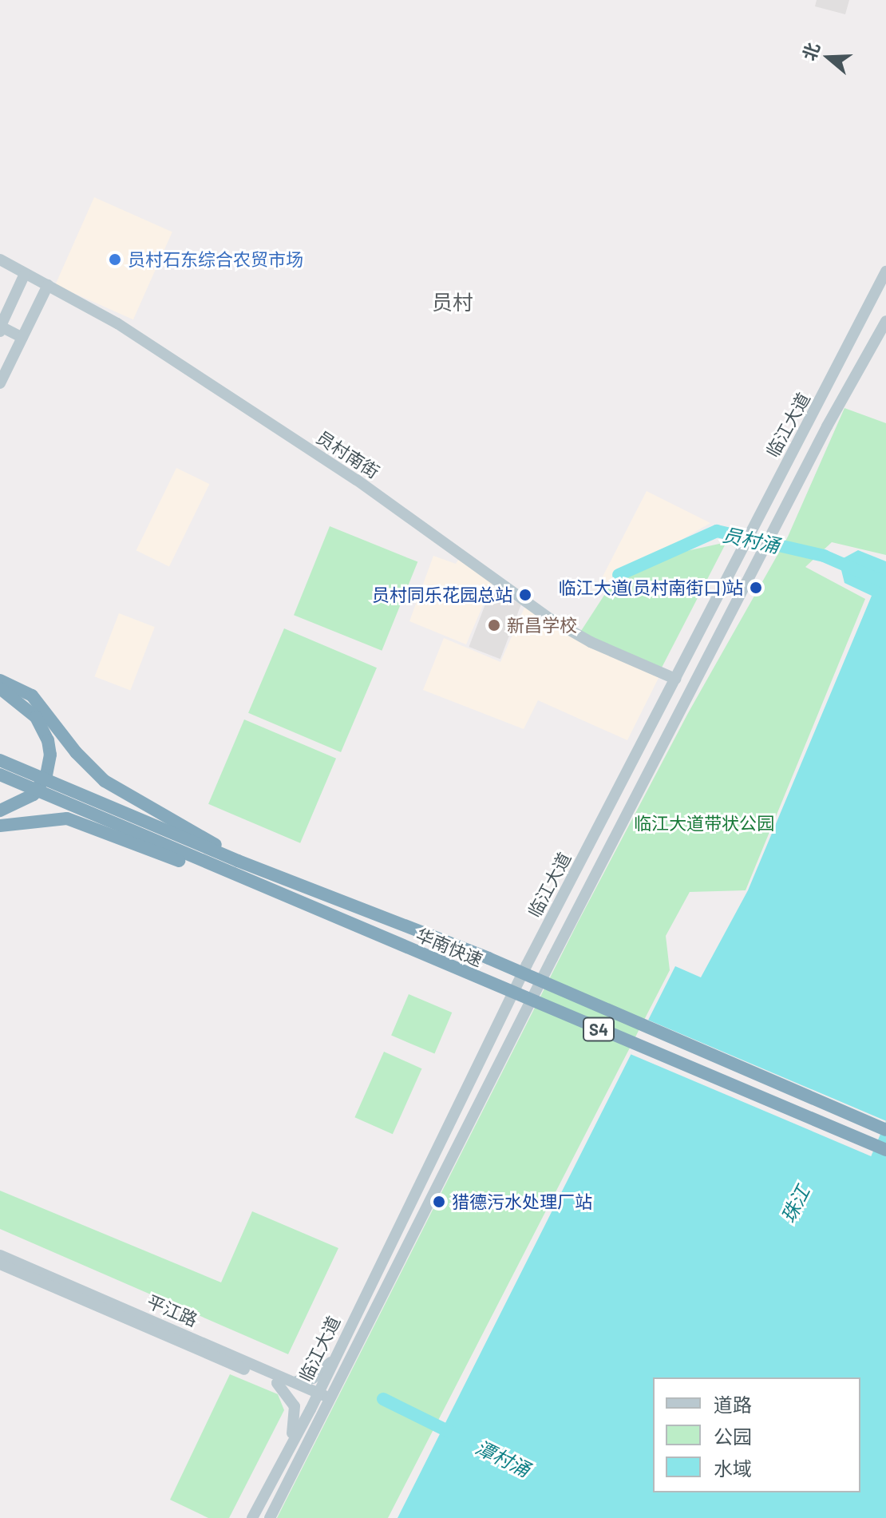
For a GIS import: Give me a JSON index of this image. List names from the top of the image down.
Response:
{
  "streets": {
    "highway": ["华南快速", "S4"],
    "main road": ["临江大道", "员村南街", "平江路"]
  },
  "crossings": [
    ["临江大道", "员村南街"],
    ["临江大道", "平江路"]
  ],
  "districts": ["员村"],
  "water": ["员村涌", "珠江", "潭村涌"],
  "parks": ["临江大道带状公园"],
  "places": [
    "员村石东综合农贸市场",
    "临江大道(员村南街口)站",
    "员村同乐花园总站",
    "新昌学校",
    "猎德污水处理厂站"
  ],
  "legend": ["道路", "公园", "水域"],
  "north": "left"
}
